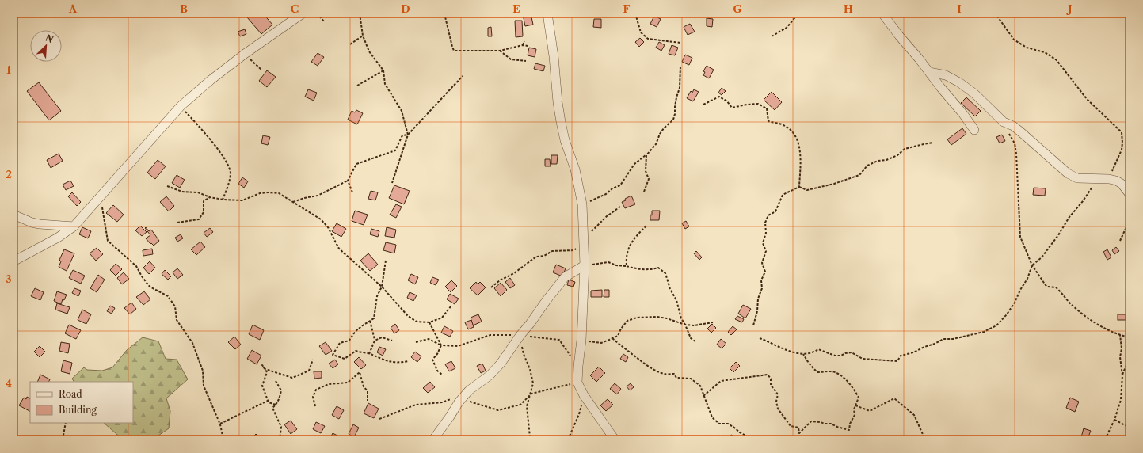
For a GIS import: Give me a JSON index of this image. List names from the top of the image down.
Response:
{
  "legend": ["Road", "Building"],
  "north": "top right",
  "grid": {
    "columns": [
      "A",
      "B",
      "C",
      "D",
      "E",
      "F",
      "G",
      "H",
      "I",
      "J"
    ],
    "rows": [
      "1",
      "2",
      "3",
      "4"
    ]
  }
}
